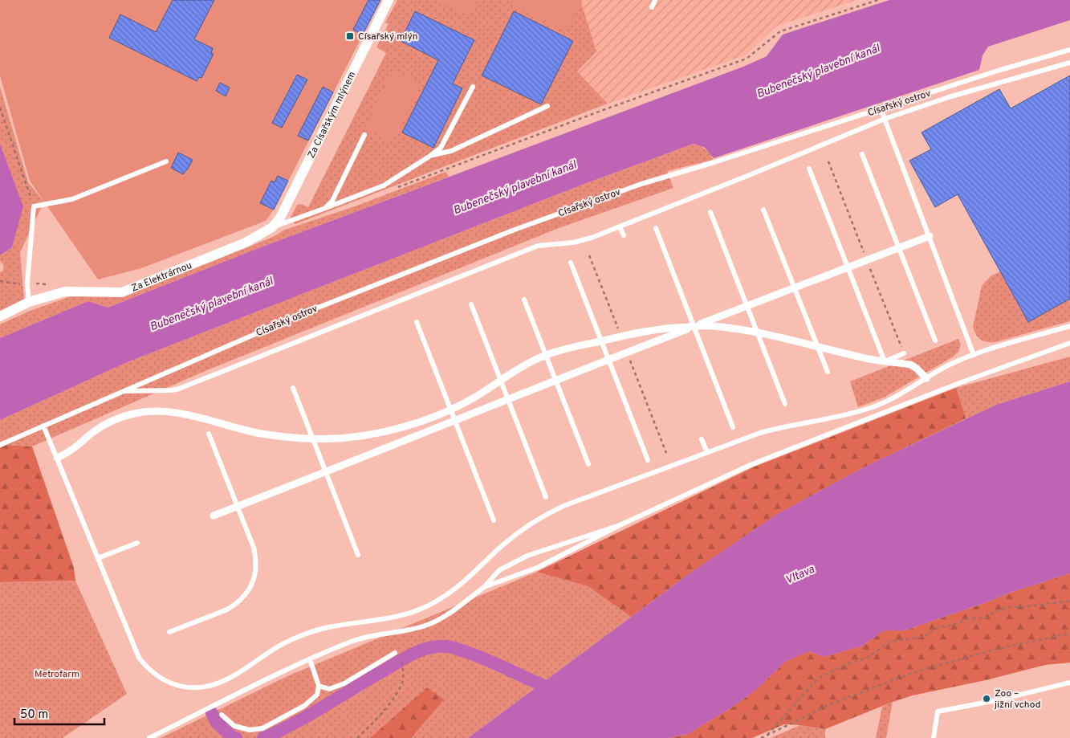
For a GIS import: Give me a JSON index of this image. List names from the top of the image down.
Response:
{
  "streets": {
    "street": ["Za Císařským mlýnem", "Za Elektrárnou"],
    "lane": ["Císařský ostrov"]
  },
  "crossings": [
    ["Za Císařským mlýnem", "Za Elektrárnou"]
  ],
  "water": ["Bubenečský plavební kanál", "Vltava"],
  "parks": ["Metrofarm"],
  "places": {
    "transit": ["Císařský mlýn"],
    "other": ["Zoo – jižní vchod"]
  },
  "scale_bar": "50 m"
}
